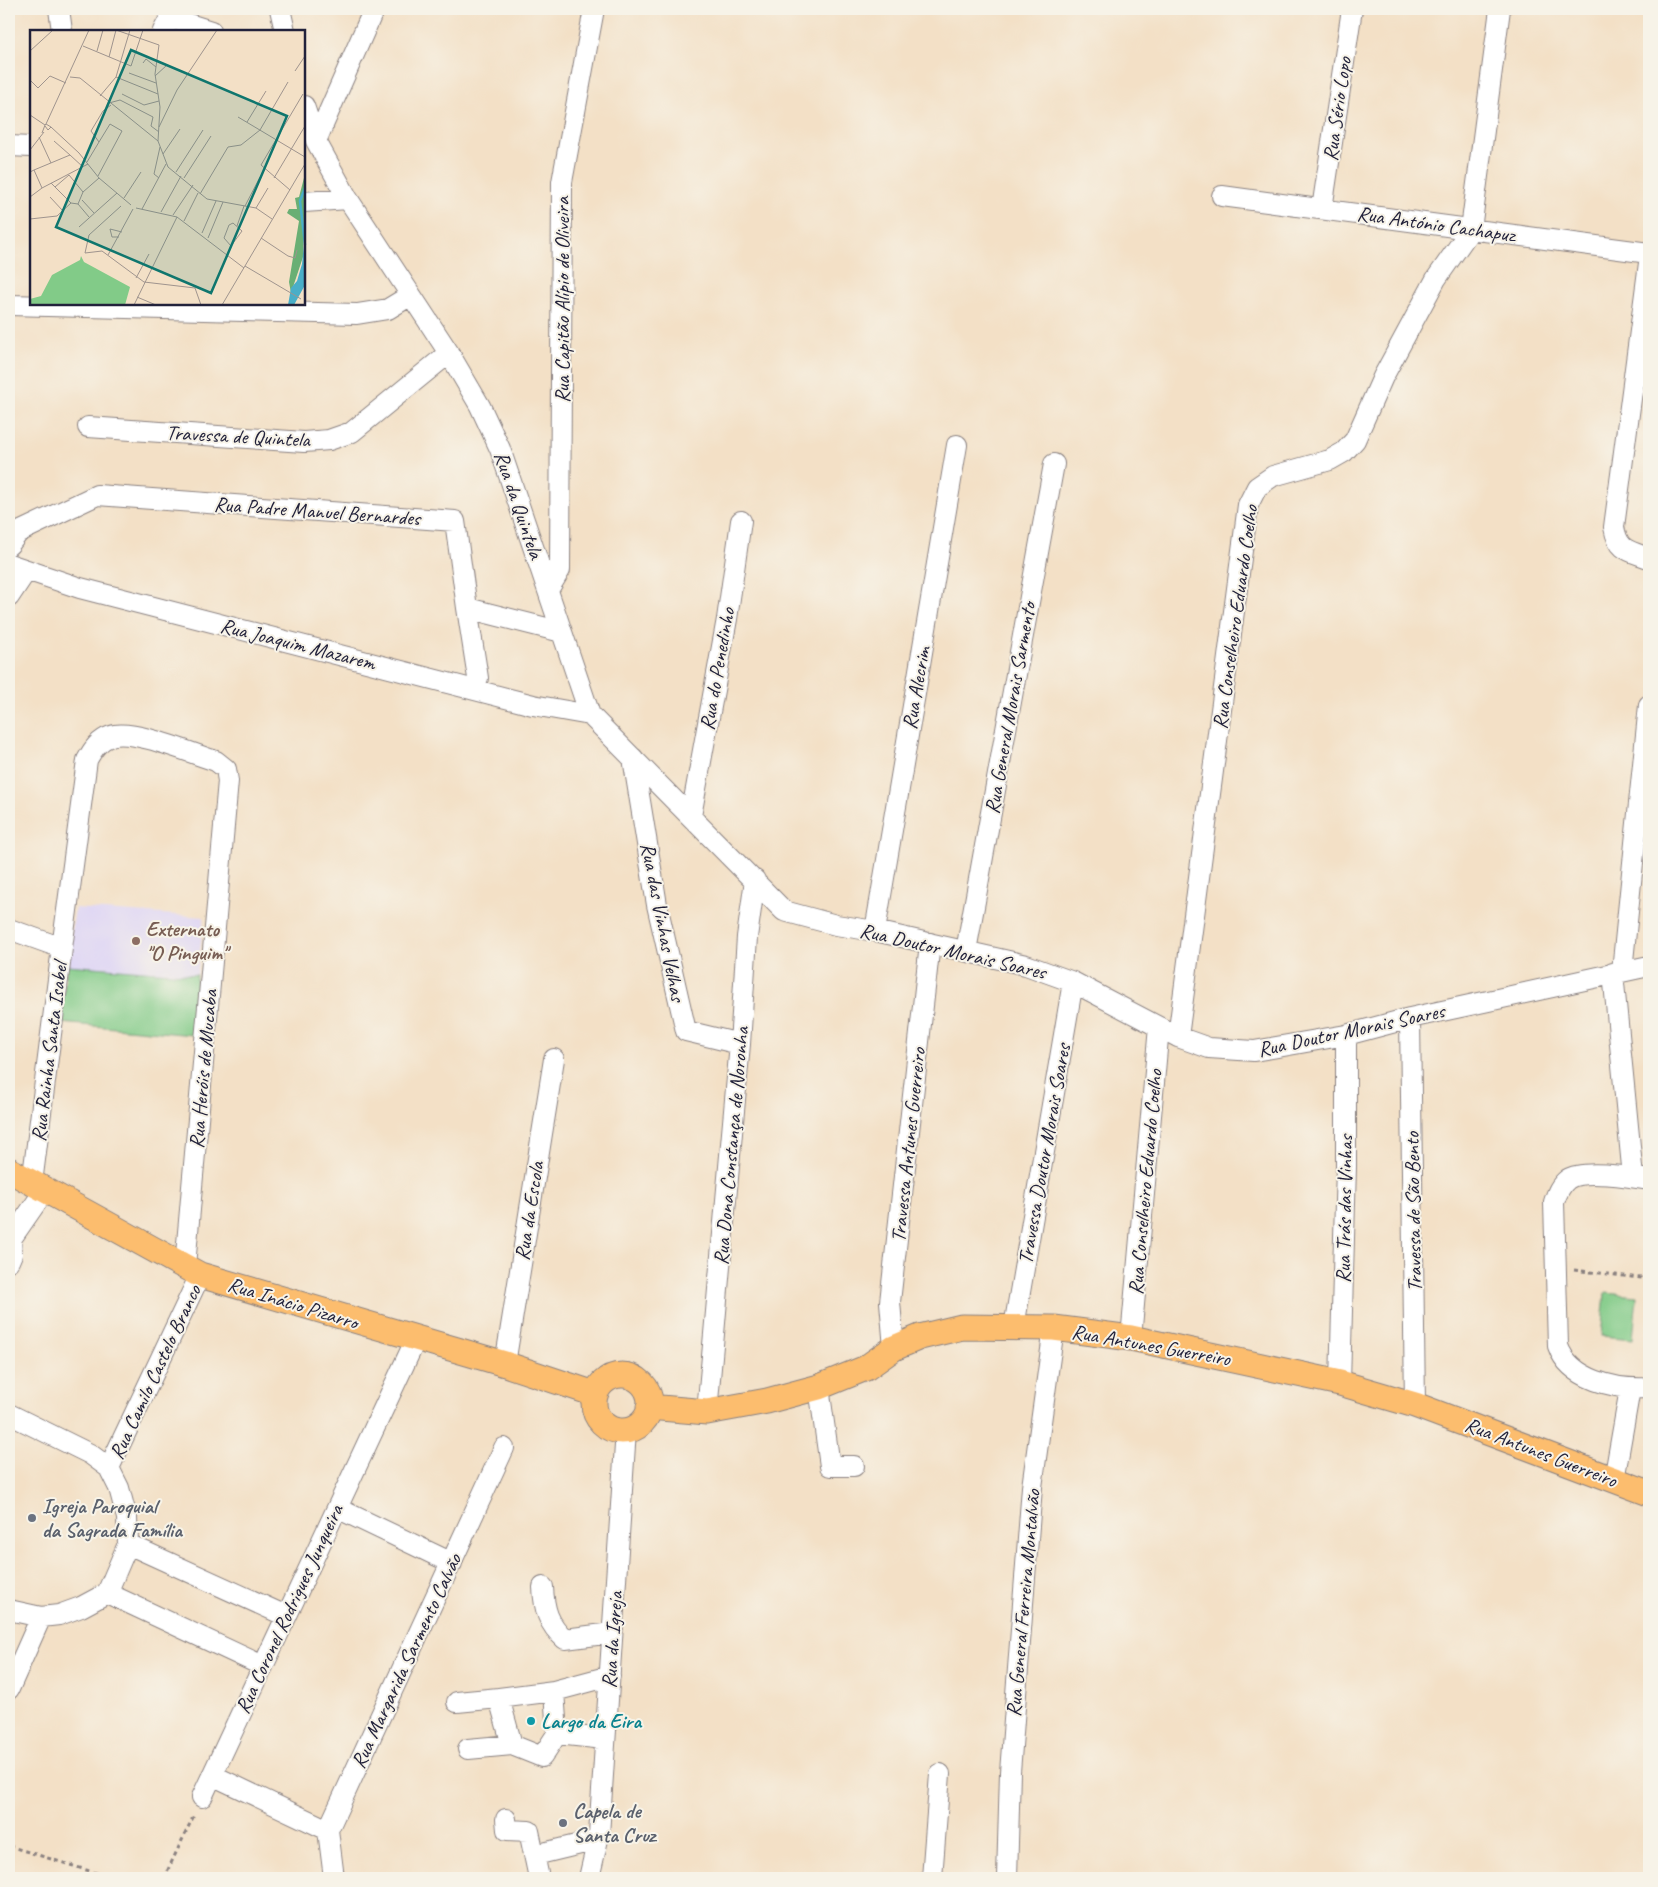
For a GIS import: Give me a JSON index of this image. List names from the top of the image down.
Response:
{
  "streets": {
    "main road": ["Rua Inácio Pizarro", "Rua Antunes Guerreiro"],
    "street": [
      "Rua Sério Lopo",
      "Rua António Cachapuz",
      "Rua Capitão Alípio de Oliveira",
      "Travessa de Quintela",
      "Rua da Quintela",
      "Rua Padre Manuel Bernardes",
      "Rua Conselheiro Eduardo Coelho",
      "Rua Joaquim Mazarem",
      "Rua do Penedinho",
      "Rua Alecrim",
      "Rua General Morais Sarmento",
      "Rua das Vinhas Velhas",
      "Rua Doutor Morais Soares",
      "Rua Rainha Santa Isabel",
      "Rua Heróis de Mucaba",
      "Travessa Antunes Guerreiro",
      "Rua Dona Constança de Noronha",
      "Travessa Doutor Morais Soares",
      "Rua Trás das Vinhas",
      "Rua da Escola",
      "Travessa de São Bento",
      "Rua Camilo Castelo Branco",
      "Rua General Ferreira Montalvão",
      "Rua Coronel Rodrigues Junqueira",
      "Rua da Igreja",
      "Rua Margarida Sarmento Calvão"
    ]
  },
  "crossings": [
    ["Rua Sério Lopo", "Rua António Cachapuz"],
    ["Rua António Cachapuz", "Rua Conselheiro Eduardo Coelho"],
    ["Rua Capitão Alípio de Oliveira", "Rua da Quintela"],
    ["Travessa de Quintela", "Rua da Quintela"],
    ["Rua da Quintela", "Rua Joaquim Mazarem"],
    ["Rua da Quintela", "Rua do Penedinho"],
    ["Rua da Quintela", "Rua das Vinhas Velhas"],
    ["Rua da Quintela", "Rua Doutor Morais Soares"],
    ["Rua da Quintela", "Rua Dona Constança de Noronha"],
    ["Rua Conselheiro Eduardo Coelho", "Rua Doutor Morais Soares"],
    ["Rua Conselheiro Eduardo Coelho", "Rua Antunes Guerreiro"],
    ["Rua Alecrim", "Rua Doutor Morais Soares"],
    ["Rua General Morais Sarmento", "Rua Doutor Morais Soares"],
    ["Rua das Vinhas Velhas", "Rua Dona Constança de Noronha"],
    ["Rua Doutor Morais Soares", "Travessa Antunes Guerreiro"],
    ["Rua Doutor Morais Soares", "Rua Dona Constança de Noronha"],
    ["Rua Doutor Morais Soares", "Travessa Doutor Morais Soares"],
    ["Rua Doutor Morais Soares", "Rua Trás das Vinhas"],
    ["Rua Doutor Morais Soares", "Travessa de São Bento"],
    ["Rua Rainha Santa Isabel", "Rua Heróis de Mucaba"],
    ["Rua Rainha Santa Isabel", "Rua Inácio Pizarro"],
    ["Rua Heróis de Mucaba", "Rua Inácio Pizarro"],
    ["Rua Heróis de Mucaba", "Rua Camilo Castelo Branco"],
    ["Travessa Antunes Guerreiro", "Rua Antunes Guerreiro"],
    ["Rua Dona Constança de Noronha", "Rua Antunes Guerreiro"],
    ["Travessa Doutor Morais Soares", "Rua Antunes Guerreiro"],
    ["Rua Trás das Vinhas", "Rua Antunes Guerreiro"],
    ["Rua da Escola", "Rua Inácio Pizarro"],
    ["Travessa de São Bento", "Rua Antunes Guerreiro"],
    ["Rua Inácio Pizarro", "Rua Antunes Guerreiro"],
    ["Rua Inácio Pizarro", "Rua Camilo Castelo Branco"],
    ["Rua Inácio Pizarro", "Rua Coronel Rodrigues Junqueira"],
    ["Rua Inácio Pizarro", "Rua da Igreja"],
    ["Rua Antunes Guerreiro", "Rua General Ferreira Montalvão"],
    ["Rua Antunes Guerreiro", "Rua da Igreja"]
  ],
  "places": [
    "Externato \"O Pinguim\"",
    "Igreja Paroquial da Sagrada Família",
    "Largo da Eira",
    "Capela de Santa Cruz"
  ]
}
